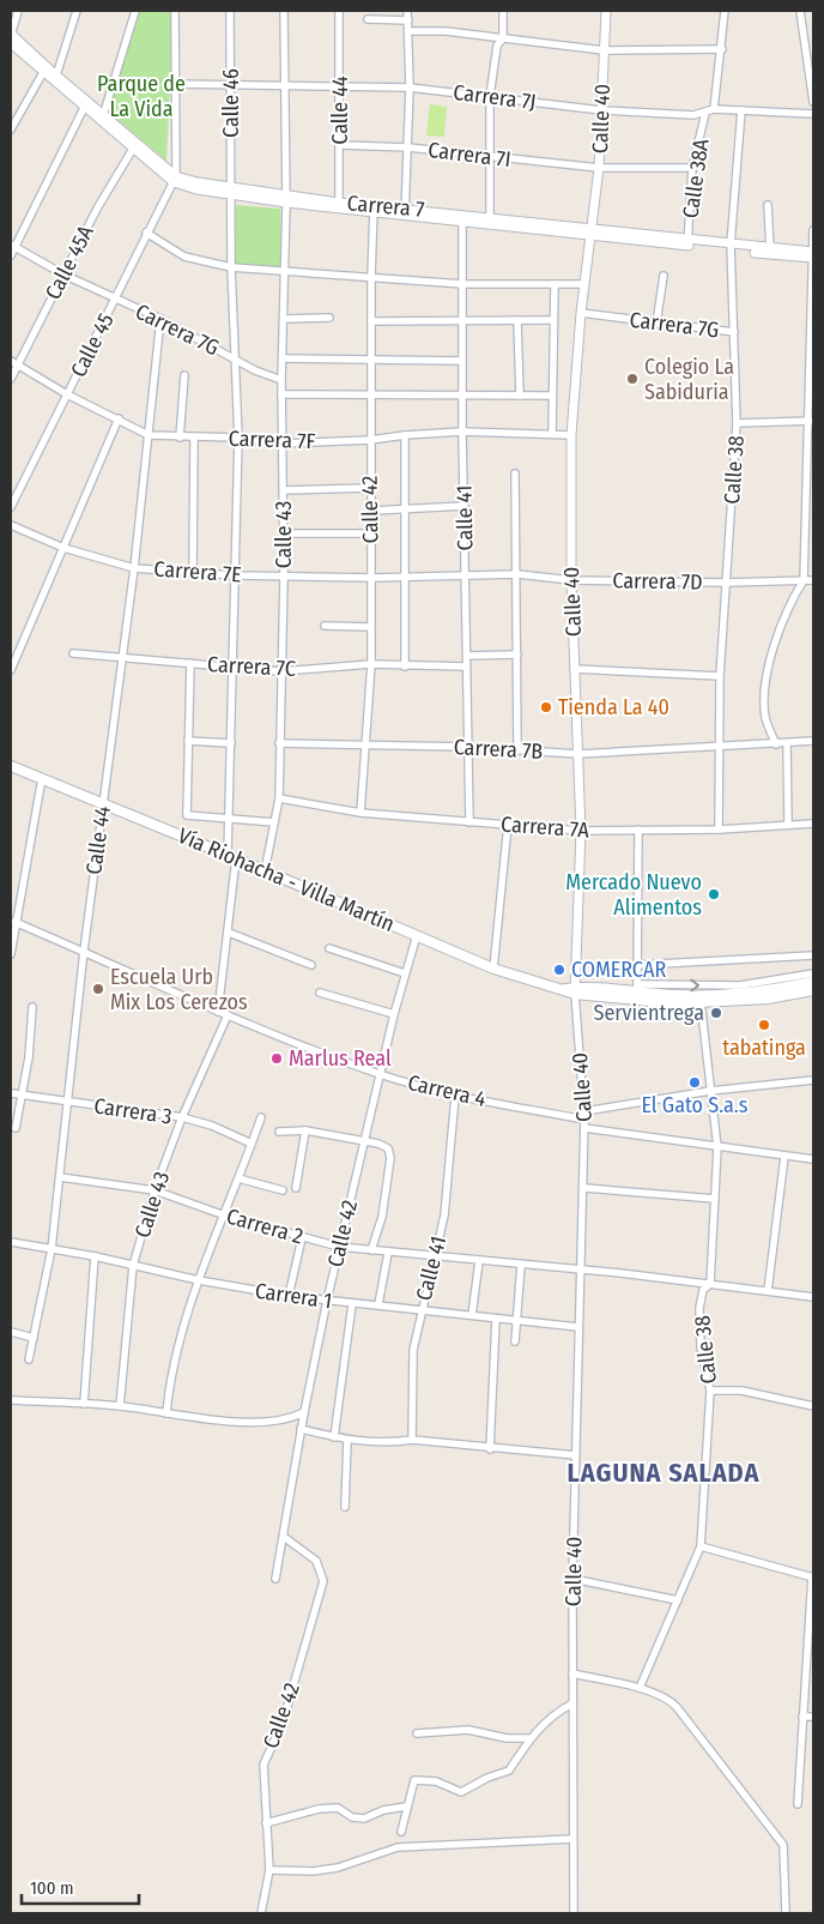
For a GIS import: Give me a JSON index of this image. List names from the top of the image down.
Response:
{
  "streets": {
    "main road": ["Vía Riohacha - Villa Martín"],
    "street": [
      "Carrera 7J",
      "Calle 46",
      "Calle 44",
      "Calle 40",
      "Carrera 7I",
      "Calle 38A",
      "Carrera 7",
      "Calle 45A",
      "Carrera 7G",
      "Calle 45",
      "Carrera 7F",
      "Calle 38",
      "Calle 42",
      "Calle 41",
      "Calle 43",
      "Carrera 7E",
      "Carrera 7D",
      "Carrera 7C",
      "Carrera 7B",
      "Carrera 7A",
      "Carrera 4",
      "Carrera 3",
      "Carrera 2",
      "Carrera 1"
    ]
  },
  "crossings": [
    ["Carrera 7J", "Calle 46"],
    ["Carrera 7J", "Calle 44"],
    ["Carrera 7J", "Calle 40"],
    ["Carrera 7J", "Calle 38A"],
    ["Carrera 7J", "Calle 38"],
    ["Calle 46", "Carrera 7"],
    ["Calle 44", "Carrera 7I"],
    ["Calle 44", "Carrera 7"],
    ["Calle 44", "Carrera 7G"],
    ["Calle 44", "Carrera 7F"],
    ["Calle 44", "Carrera 7E"],
    ["Calle 44", "Carrera 7C"],
    ["Calle 44", "Vía Riohacha - Villa Martín"],
    ["Calle 44", "Carrera 4"],
    ["Calle 44", "Carrera 3"],
    ["Calle 44", "Carrera 2"],
    ["Calle 44", "Carrera 1"],
    ["Calle 40", "Carrera 7I"],
    ["Calle 40", "Carrera 7"],
    ["Calle 40", "Carrera 7G"],
    ["Calle 40", "Carrera 7F"],
    ["Calle 40", "Carrera 7D"],
    ["Calle 40", "Carrera 7B"],
    ["Calle 40", "Carrera 7A"],
    ["Calle 40", "Vía Riohacha - Villa Martín"],
    ["Calle 40", "Carrera 4"],
    ["Calle 40", "Carrera 2"],
    ["Calle 40", "Carrera 1"],
    ["Carrera 7I", "Calle 38A"],
    ["Calle 38A", "Carrera 7"],
    ["Carrera 7", "Calle 45A"],
    ["Carrera 7", "Calle 45"],
    ["Carrera 7", "Calle 38"],
    ["Carrera 7", "Calle 42"],
    ["Carrera 7", "Calle 41"],
    ["Carrera 7", "Calle 43"],
    ["Calle 45A", "Carrera 7G"],
    ["Calle 45A", "Carrera 7F"],
    ["Carrera 7G", "Calle 45"],
    ["Carrera 7G", "Calle 38"],
    ["Carrera 7G", "Calle 43"],
    ["Calle 45", "Carrera 7F"],
    ["Carrera 7F", "Calle 42"],
    ["Carrera 7F", "Calle 41"],
    ["Carrera 7F", "Calle 43"],
    ["Calle 38", "Carrera 7D"],
    ["Calle 38", "Carrera 7B"],
    ["Calle 38", "Carrera 7A"],
    ["Calle 38", "Carrera 4"],
    ["Calle 38", "Carrera 2"],
    ["Calle 42", "Carrera 7E"],
    ["Calle 42", "Carrera 7C"],
    ["Calle 42", "Carrera 7B"],
    ["Calle 42", "Carrera 7A"],
    ["Calle 42", "Vía Riohacha - Villa Martín"],
    ["Calle 42", "Carrera 4"],
    ["Calle 42", "Carrera 2"],
    ["Calle 42", "Carrera 1"],
    ["Calle 41", "Carrera 7E"],
    ["Calle 41", "Carrera 7D"],
    ["Calle 41", "Carrera 7C"],
    ["Calle 41", "Carrera 7B"],
    ["Calle 41", "Carrera 7A"],
    ["Calle 41", "Carrera 4"],
    ["Calle 41", "Carrera 2"],
    ["Calle 41", "Carrera 1"],
    ["Calle 43", "Carrera 7E"],
    ["Calle 43", "Carrera 7C"],
    ["Calle 43", "Carrera 7B"],
    ["Calle 43", "Carrera 7A"],
    ["Calle 43", "Vía Riohacha - Villa Martín"],
    ["Calle 43", "Carrera 4"],
    ["Calle 43", "Carrera 3"],
    ["Calle 43", "Carrera 2"],
    ["Calle 43", "Carrera 1"],
    ["Carrera 7E", "Carrera 7D"]
  ],
  "districts": ["LAGUNA SALADA"],
  "parks": ["Parque de La Vida"],
  "places": [
    "Colegio La Sabiduria",
    "Tienda La 40",
    "Mercado Nuevo Alimentos",
    "COMERCAR",
    "Escuela Urb Mix Los Cerezos",
    "Servientrega",
    "tabatinga",
    "Marlus Real",
    "El Gato S.a.s"
  ],
  "scale_bar": "100 m"
}
